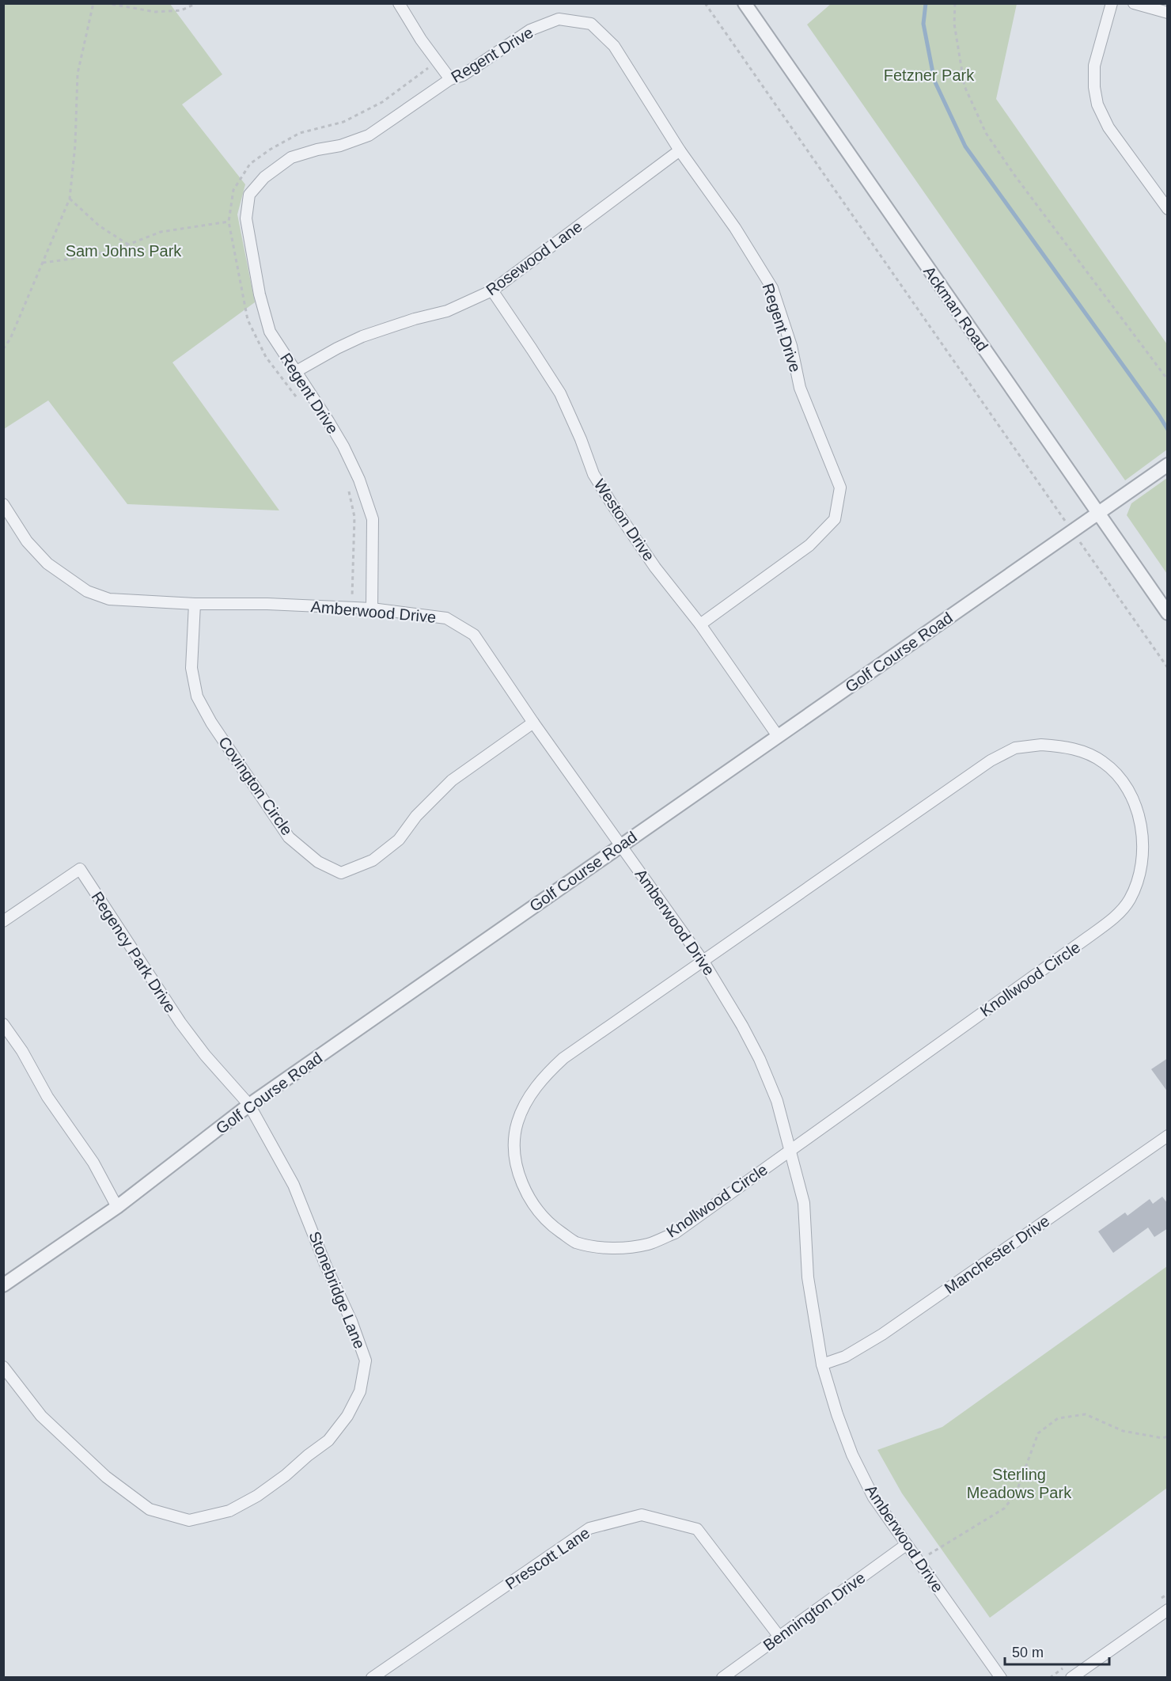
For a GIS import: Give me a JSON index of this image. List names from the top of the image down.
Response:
{
  "streets": {
    "street": [
      "Regent Drive",
      "Rosewood Lane",
      "Ackman Road",
      "Weston Drive",
      "Amberwood Drive",
      "Golf Course Road",
      "Covington Circle",
      "Regency Park Drive",
      "Knollwood Circle",
      "Manchester Drive",
      "Stonebridge Lane",
      "Prescott Lane",
      "Bennington Drive"
    ]
  },
  "crossings": [
    ["Regent Drive", "Rosewood Lane"],
    ["Regent Drive", "Weston Drive"],
    ["Regent Drive", "Amberwood Drive"],
    ["Rosewood Lane", "Weston Drive"],
    ["Ackman Road", "Golf Course Road"],
    ["Weston Drive", "Golf Course Road"],
    ["Amberwood Drive", "Golf Course Road"],
    ["Amberwood Drive", "Covington Circle"],
    ["Amberwood Drive", "Knollwood Circle"],
    ["Amberwood Drive", "Manchester Drive"],
    ["Amberwood Drive", "Bennington Drive"],
    ["Golf Course Road", "Regency Park Drive"],
    ["Golf Course Road", "Stonebridge Lane"],
    ["Regency Park Drive", "Stonebridge Lane"],
    ["Prescott Lane", "Bennington Drive"]
  ],
  "parks": ["Fetzner Park", "Sam Johns Park", "Sterling Meadows Park"],
  "scale_bar": "50 m"
}
